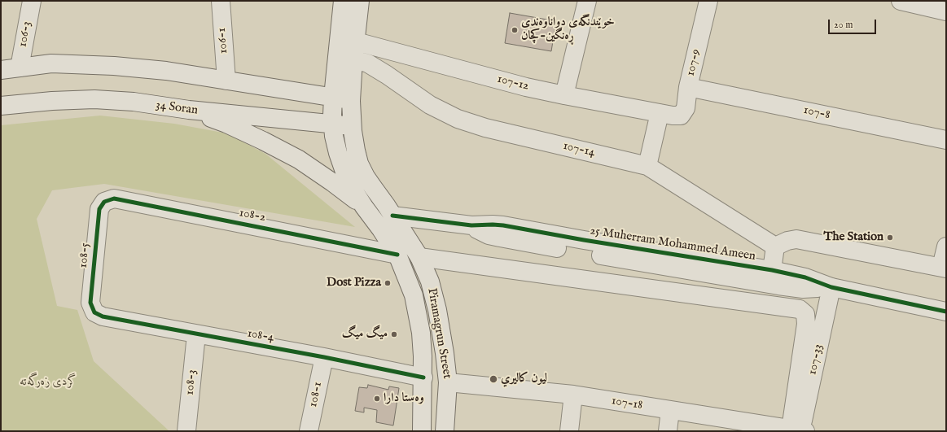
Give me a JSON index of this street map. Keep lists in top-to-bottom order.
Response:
{
  "streets": {
    "street": [
      "106-3",
      "106-1",
      "107-9",
      "107-12",
      "34 Soran",
      "107-8",
      "107-14",
      "108-2",
      "25 Muherram Mohammed Ameen",
      "108-5",
      "Piramagrun Street",
      "108-4",
      "107-33",
      "108-3",
      "108-1",
      "107-18"
    ]
  },
  "crossings": [
    ["107-9", "107-12"],
    ["107-9", "107-8"],
    ["107-12", "Piramagrun Street"],
    ["34 Soran", "Piramagrun Street"],
    ["107-14", "Piramagrun Street"],
    ["108-2", "108-5"],
    ["108-2", "Piramagrun Street"],
    ["25 Muherram Mohammed Ameen", "Piramagrun Street"],
    ["25 Muherram Mohammed Ameen", "107-33"],
    ["108-5", "108-4"],
    ["Piramagrun Street", "108-4"],
    ["Piramagrun Street", "107-18"],
    ["108-4", "108-3"],
    ["108-4", "108-1"],
    ["107-33", "107-18"]
  ],
  "parks": ["گردی زەرگەتە"],
  "places": [
    "خوێندنگەی دواناوەندی ڕەنگین-کچان",
    "The Station",
    "Dost Pizza",
    "میگ میگ",
    "ليون كاليري",
    "وەستا دارا"
  ],
  "scale_bar": "20 m"
}
